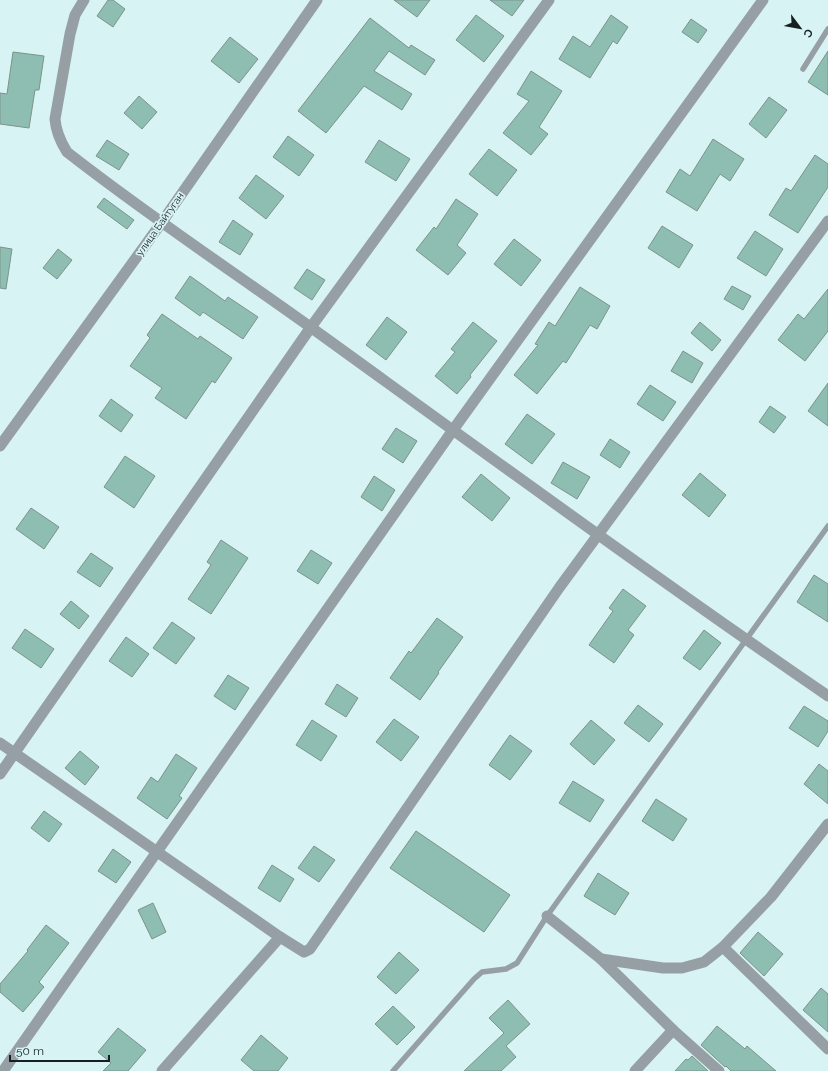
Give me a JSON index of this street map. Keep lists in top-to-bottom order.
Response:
{
  "streets": {
    "street": ["улица Байтуган"]
  },
  "scale_bar": "50 m",
  "north": "bottom right"
}
